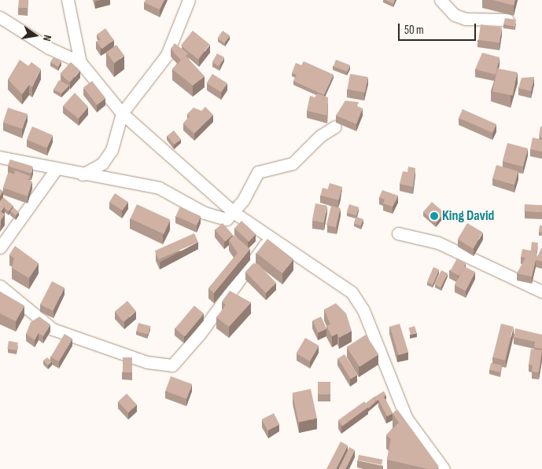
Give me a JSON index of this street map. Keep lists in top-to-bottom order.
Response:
{
  "places": ["King David"],
  "scale_bar": "50 m",
  "north": "right"
}
